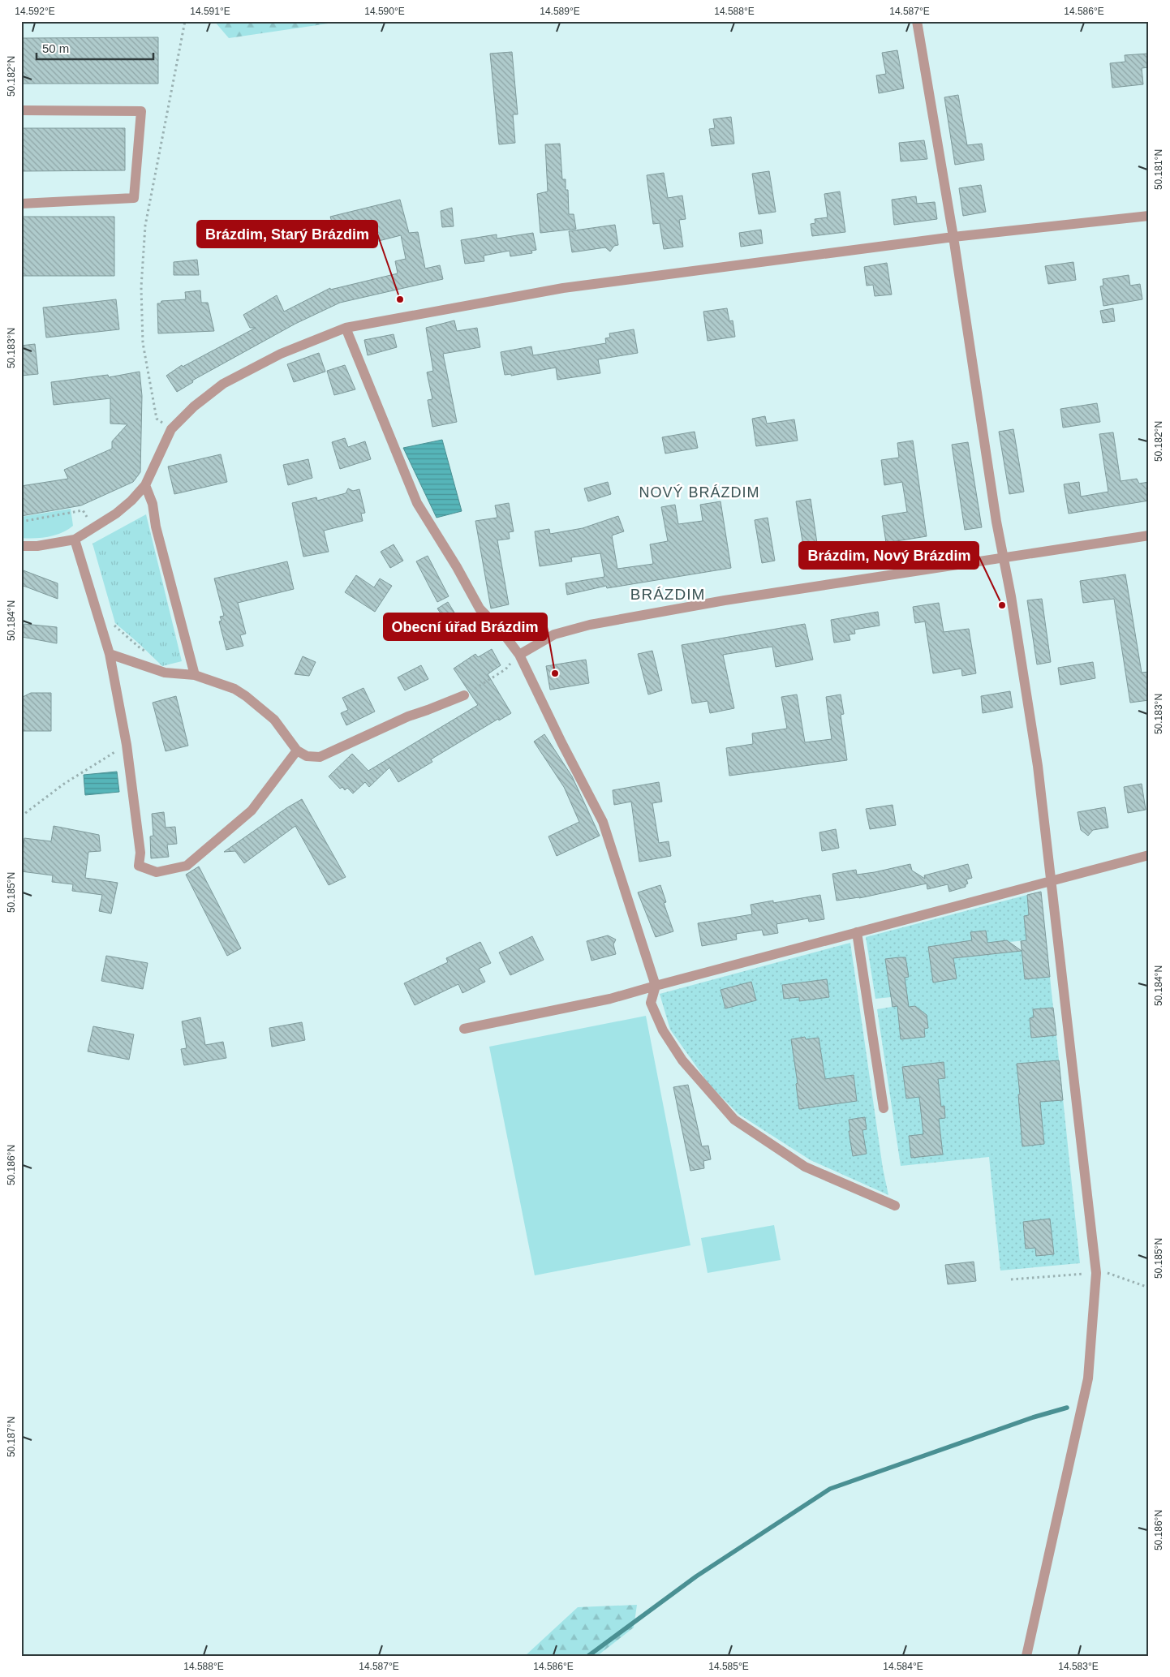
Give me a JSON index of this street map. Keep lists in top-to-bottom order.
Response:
{
  "districts": ["NOVÝ BRÁZDIM", "BRÁZDIM"],
  "places": ["Brázdim, Starý Brázdim", "Brázdim, Nový Brázdim", "Obecní úřad Brázdim"],
  "scale_bar": "50 m",
  "coordinates": [
    "14.592°E",
    "14.591°E",
    "14.590°E",
    "14.589°E",
    "14.588°E",
    "14.587°E",
    "14.586°E",
    "50.182°N",
    "50.181°N",
    "50.183°N",
    "50.184°N",
    "50.185°N",
    "50.186°N",
    "50.187°N",
    "14.585°E",
    "14.584°E",
    "14.583°E"
  ]
}
